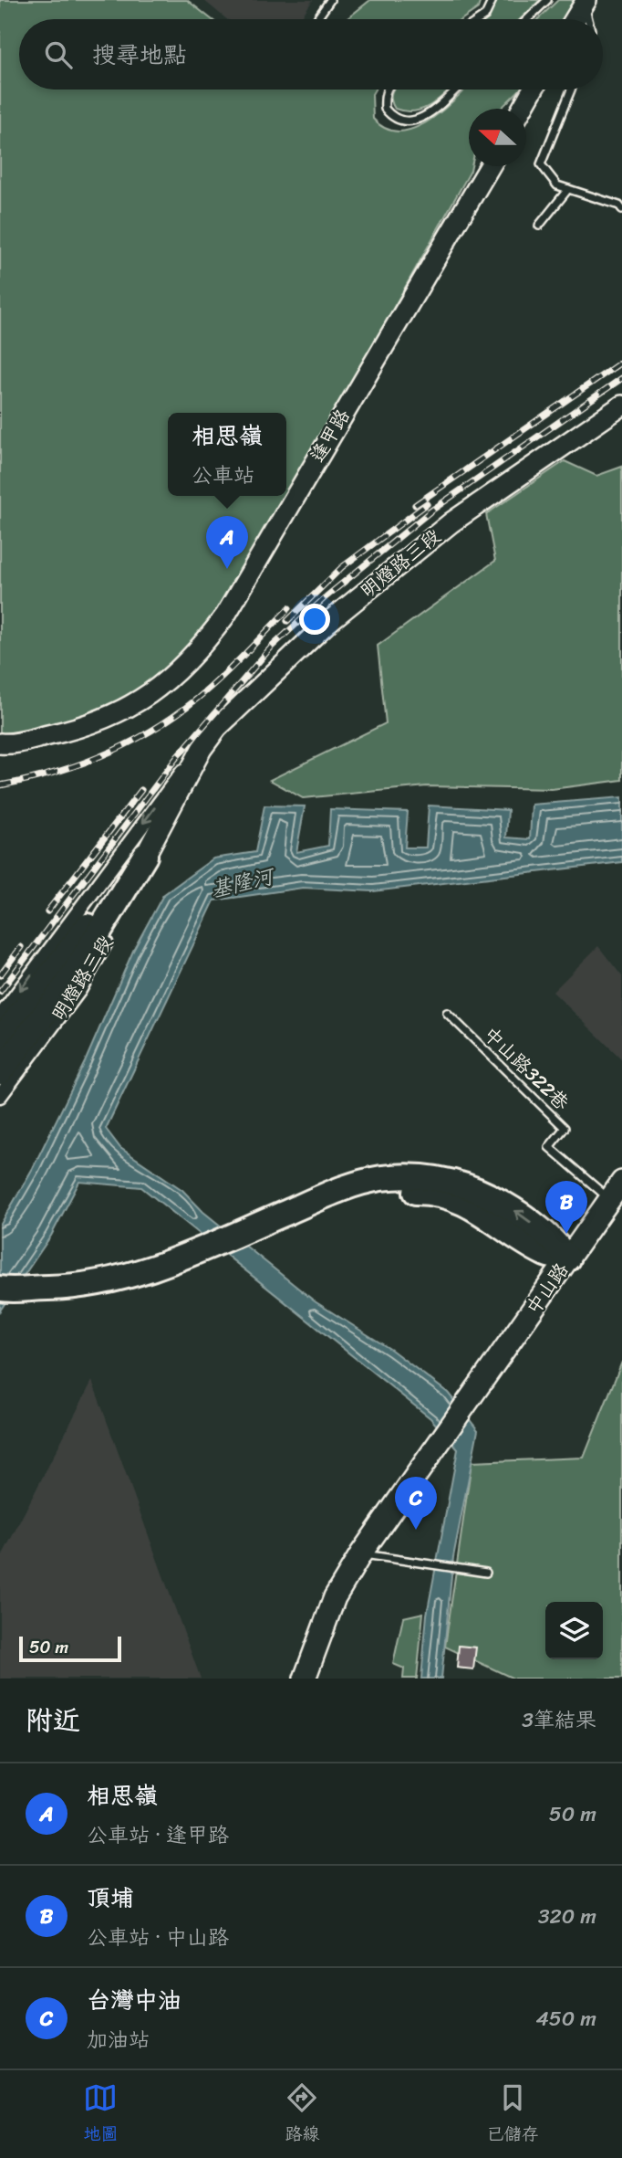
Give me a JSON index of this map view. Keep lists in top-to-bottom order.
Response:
{
  "streets": {
    "main road": ["逢甲路", "明燈路三段", "中山路"],
    "lane": ["中山路322巷"]
  },
  "crossings": [
    ["中山路322巷", "中山路"]
  ],
  "water": ["基隆河"],
  "scale_bar": "50 m",
  "north": "left",
  "page": {
    "search": "搜尋地點",
    "popup": ["相思嶺", "公車站"],
    "pins": ["A", "B", "C"],
    "scale": "50 m",
    "heading": ["附近", "3筆結果"],
    "list": [
      {
        "mark": "A",
        "name": "相思嶺",
        "note": "公車站 · 逢甲路",
        "value": "50 m"
      },
      {
        "mark": "B",
        "name": "頂埔",
        "note": "公車站 · 中山路",
        "value": "320 m"
      },
      {
        "mark": "C",
        "name": "台灣中油",
        "note": "加油站",
        "value": "450 m"
      }
    ],
    "nav": ["地圖", "路線", "已儲存"]
  }
}
